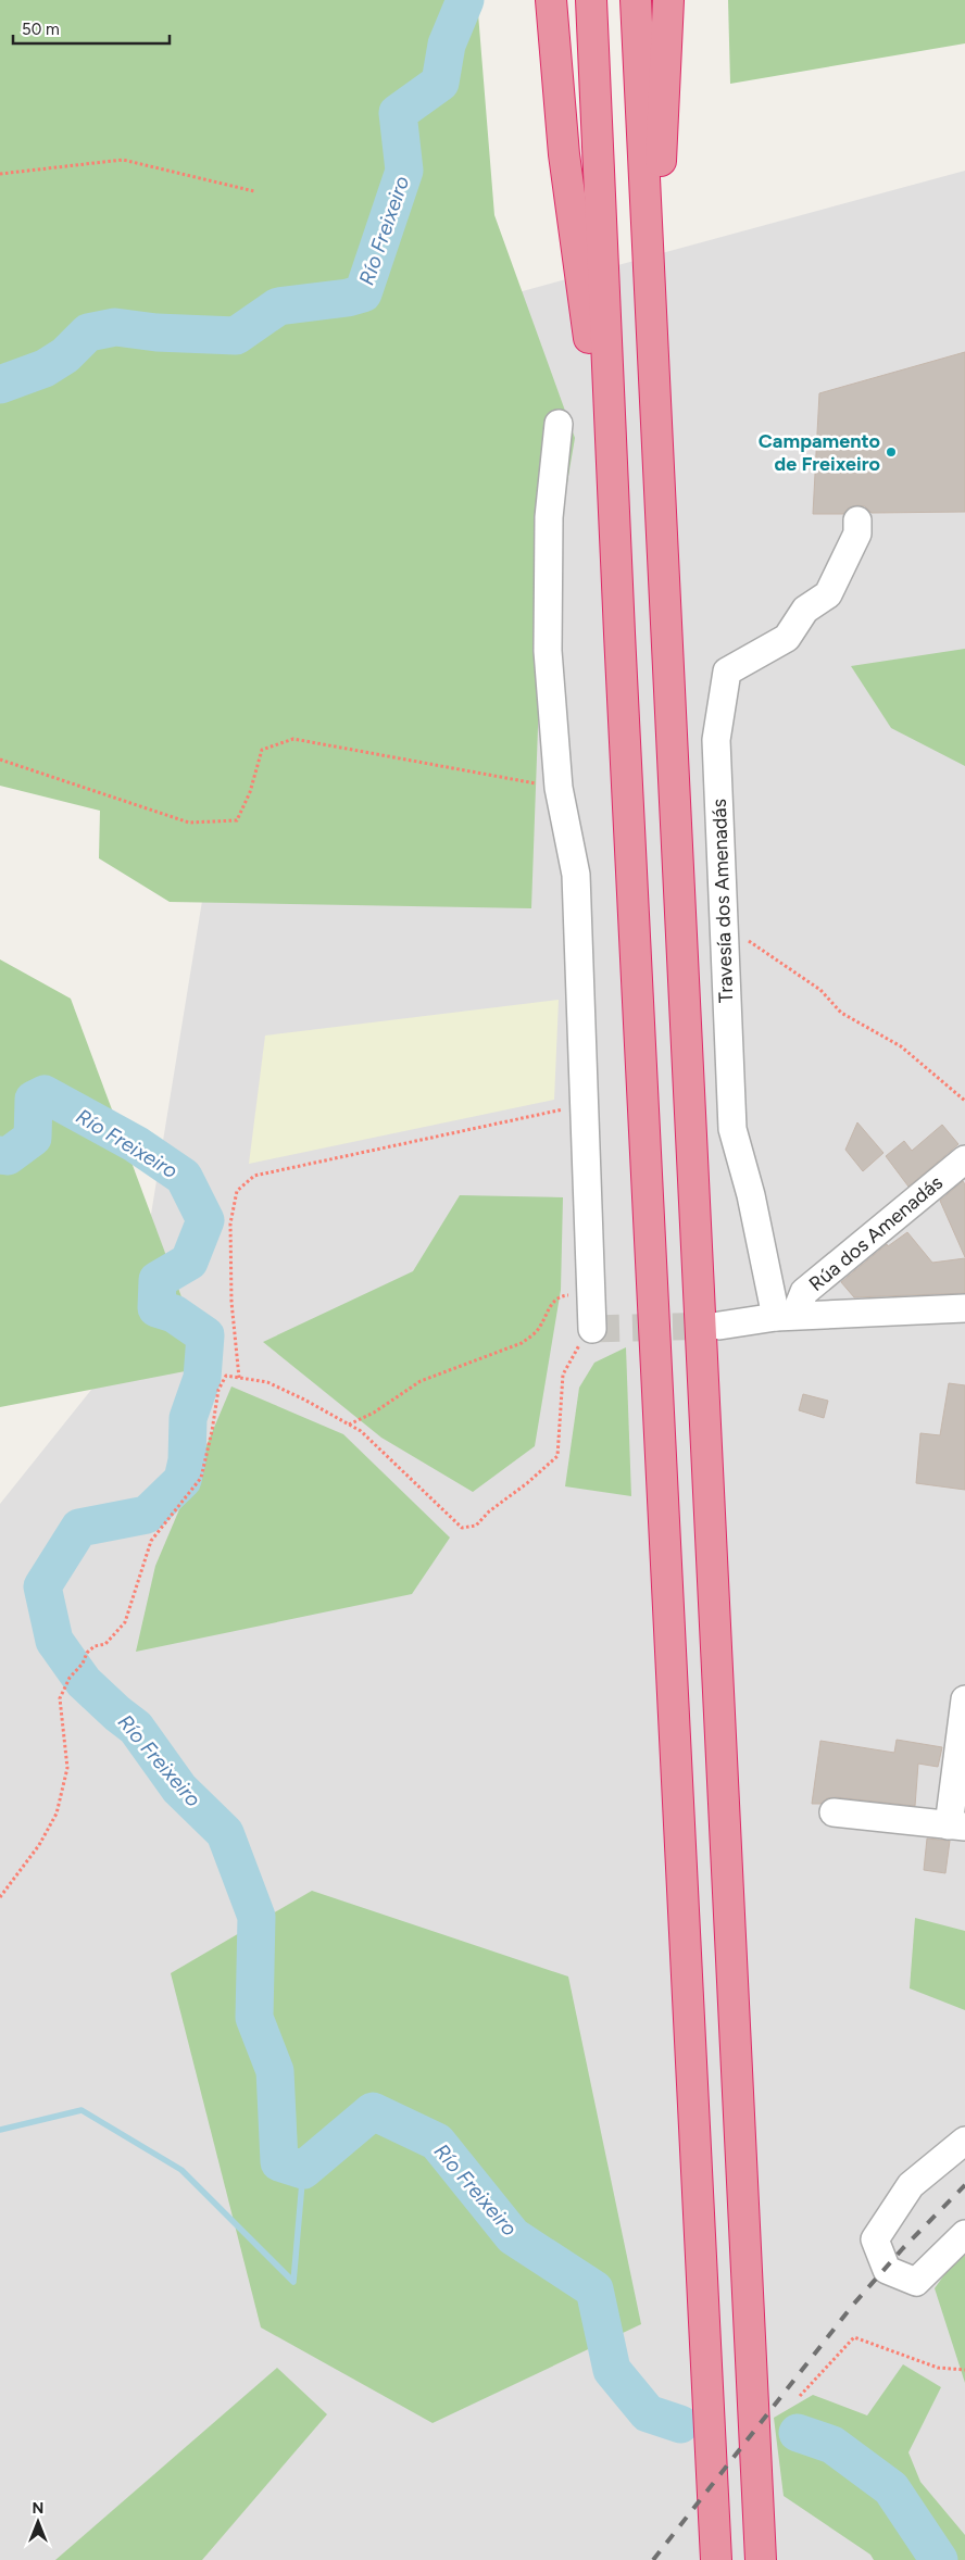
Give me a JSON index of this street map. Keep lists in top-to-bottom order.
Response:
{
  "streets": {
    "street": ["Travesía dos Amenadás", "Rúa dos Amenadás"]
  },
  "crossings": [
    ["Travesía dos Amenadás", "Rúa dos Amenadás"]
  ],
  "water": ["Río Freixeiro"],
  "places": ["Campamento de Freixeiro"],
  "scale_bar": "50 m",
  "north": "top"
}
